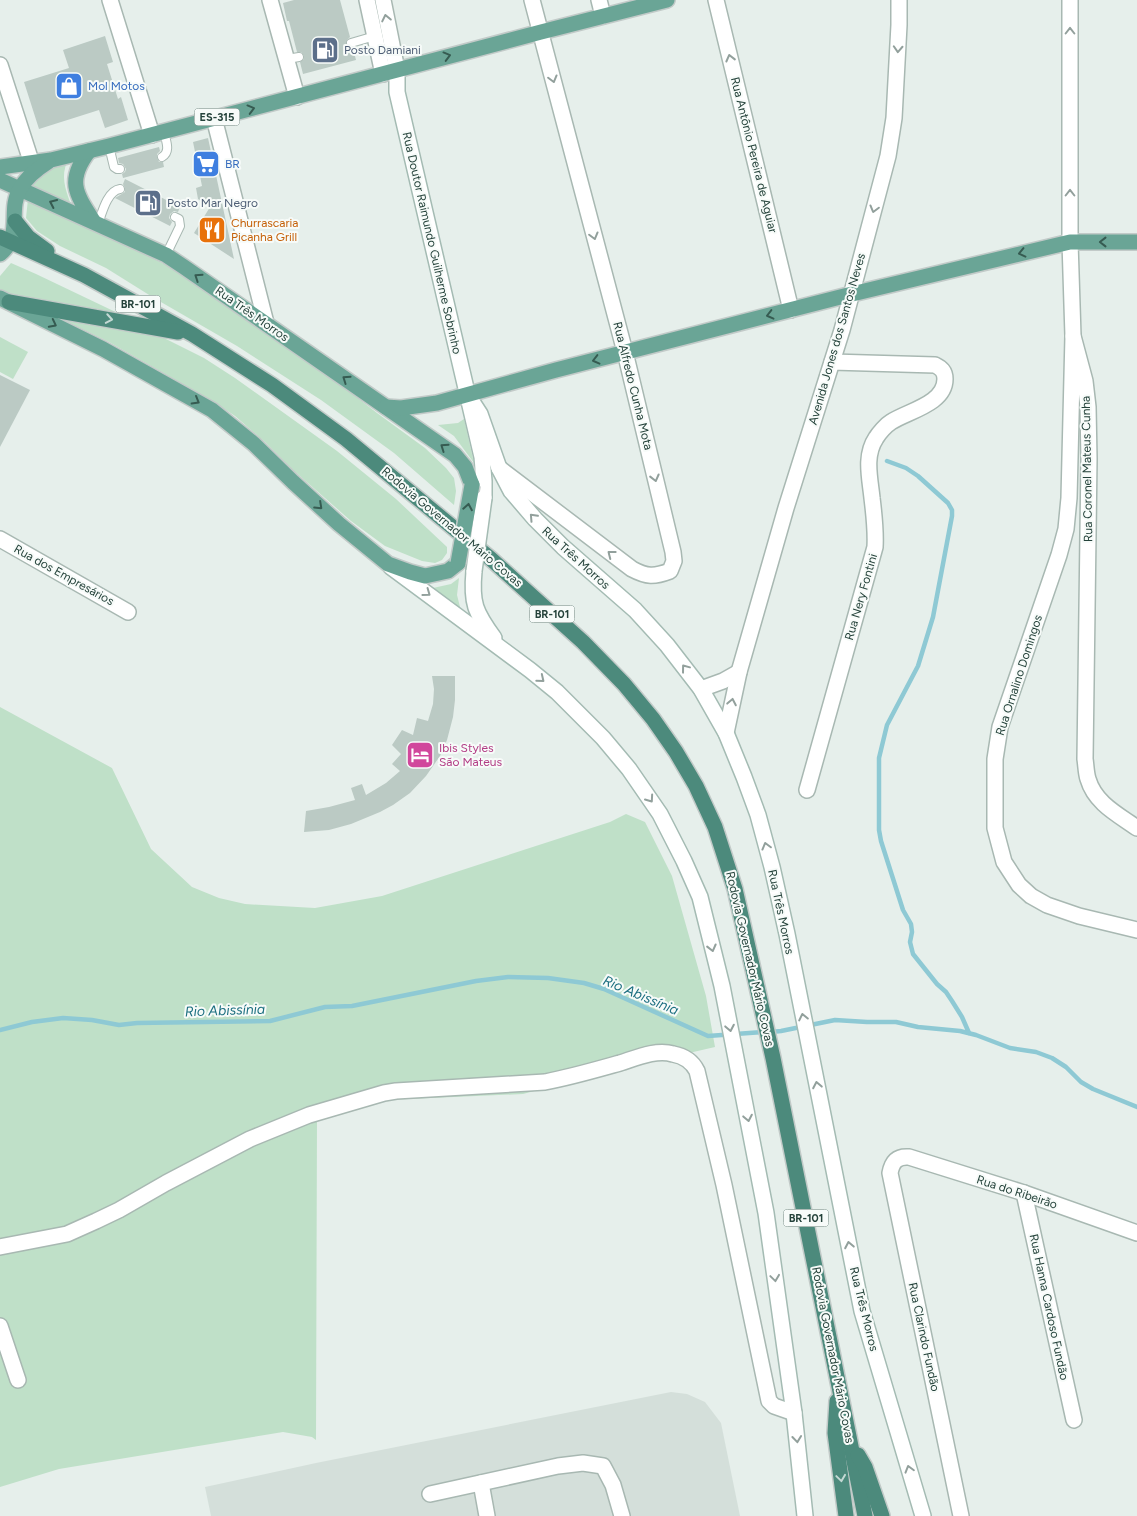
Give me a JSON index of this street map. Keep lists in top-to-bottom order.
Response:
{
  "streets": {
    "highway": ["BR-101", "Rodovia Governador Mário Covas"],
    "main road": ["ES-315", "Rua Três Morros"],
    "street": [
      "Rua Antônio Pereira de Aguiar",
      "Rua Doutor Raimundo Guilherme Sobrinho",
      "Avenida Jones dos Santos Neves",
      "Rua Alfredo Cunha Mota",
      "Rua Coronel Mateus Cunha",
      "Rua dos Empresários",
      "Rua Nery Fontini",
      "Rua Ornalino Domingos",
      "Rua do Ribeirão",
      "Rua Hanna Cardoso Fundão",
      "Rua Clarindo Fundão"
    ]
  },
  "crossings": [
    ["ES-315", "Rua Doutor Raimundo Guilherme Sobrinho"],
    ["ES-315", "Rua Três Morros"],
    ["ES-315", "Rua Alfredo Cunha Mota"],
    ["Rua Doutor Raimundo Guilherme Sobrinho", "Rua Três Morros"],
    ["Rua Três Morros", "Avenida Jones dos Santos Neves"],
    ["Rua Três Morros", "Rua Alfredo Cunha Mota"],
    ["Avenida Jones dos Santos Neves", "Rua Nery Fontini"],
    ["Rua Coronel Mateus Cunha", "Rua Ornalino Domingos"],
    ["Rua do Ribeirão", "Rua Hanna Cardoso Fundão"],
    ["Rua do Ribeirão", "Rua Clarindo Fundão"]
  ],
  "one_way": ["Rua Antônio Pereira de Aguiar"],
  "water": ["Rio Abissínia"],
  "places": {
    "fuel station": ["Posto Damiani", "Posto Mar Negro"],
    "shop": ["Mol Motos"],
    "supermarket": ["BR"],
    "restaurant": ["Churrascaria Picanha Grill"],
    "hotel": ["Ibis Styles São Mateus"]
  }
}
